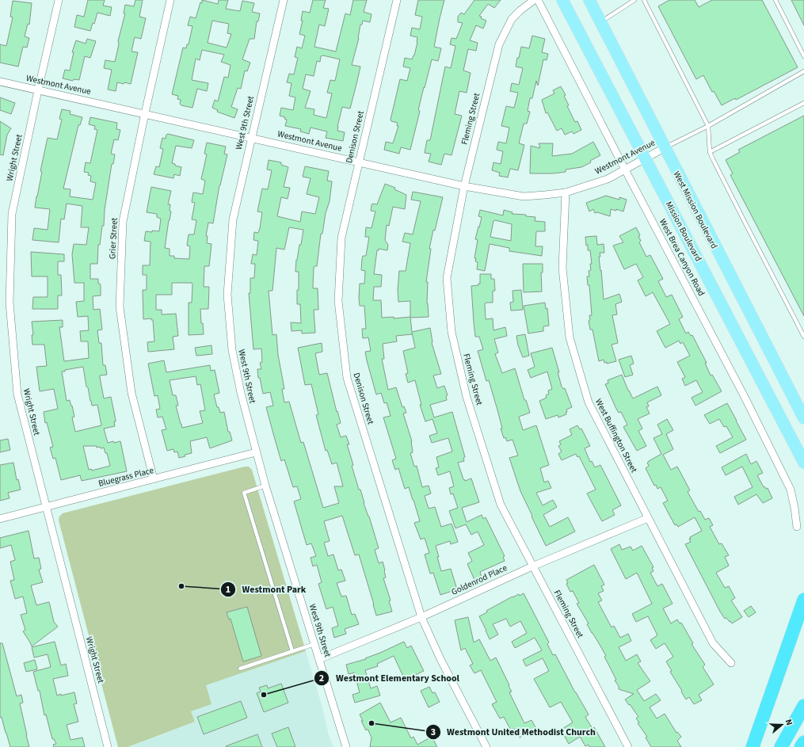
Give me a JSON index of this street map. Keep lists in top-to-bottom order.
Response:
{
  "streets": {
    "main road": ["West Mission Boulevard", "Mission Boulevard"],
    "street": [
      "Westmont Avenue",
      "Fleming Street",
      "West 9th Street",
      "Denison Street",
      "Wright Street",
      "Grier Street",
      "West Brea Canyon Road",
      "West Buffington Street",
      "Bluegrass Place",
      "Goldenrod Place"
    ]
  },
  "crossings": [
    ["Westmont Avenue", "Fleming Street"],
    ["Westmont Avenue", "West 9th Street"],
    ["Westmont Avenue", "Denison Street"],
    ["Westmont Avenue", "Wright Street"],
    ["Westmont Avenue", "West Mission Boulevard"],
    ["Westmont Avenue", "Mission Boulevard"],
    ["Westmont Avenue", "Grier Street"],
    ["Westmont Avenue", "West Brea Canyon Road"],
    ["Westmont Avenue", "West Buffington Street"],
    ["Fleming Street", "Goldenrod Place"],
    ["West 9th Street", "Bluegrass Place"],
    ["West 9th Street", "Goldenrod Place"],
    ["Denison Street", "Goldenrod Place"],
    ["Wright Street", "Bluegrass Place"],
    ["Grier Street", "Bluegrass Place"],
    ["West Buffington Street", "Goldenrod Place"]
  ],
  "places": ["Westmont Park", "Westmont Elementary School", "Westmont United Methodist Church"],
  "north": "right"
}
